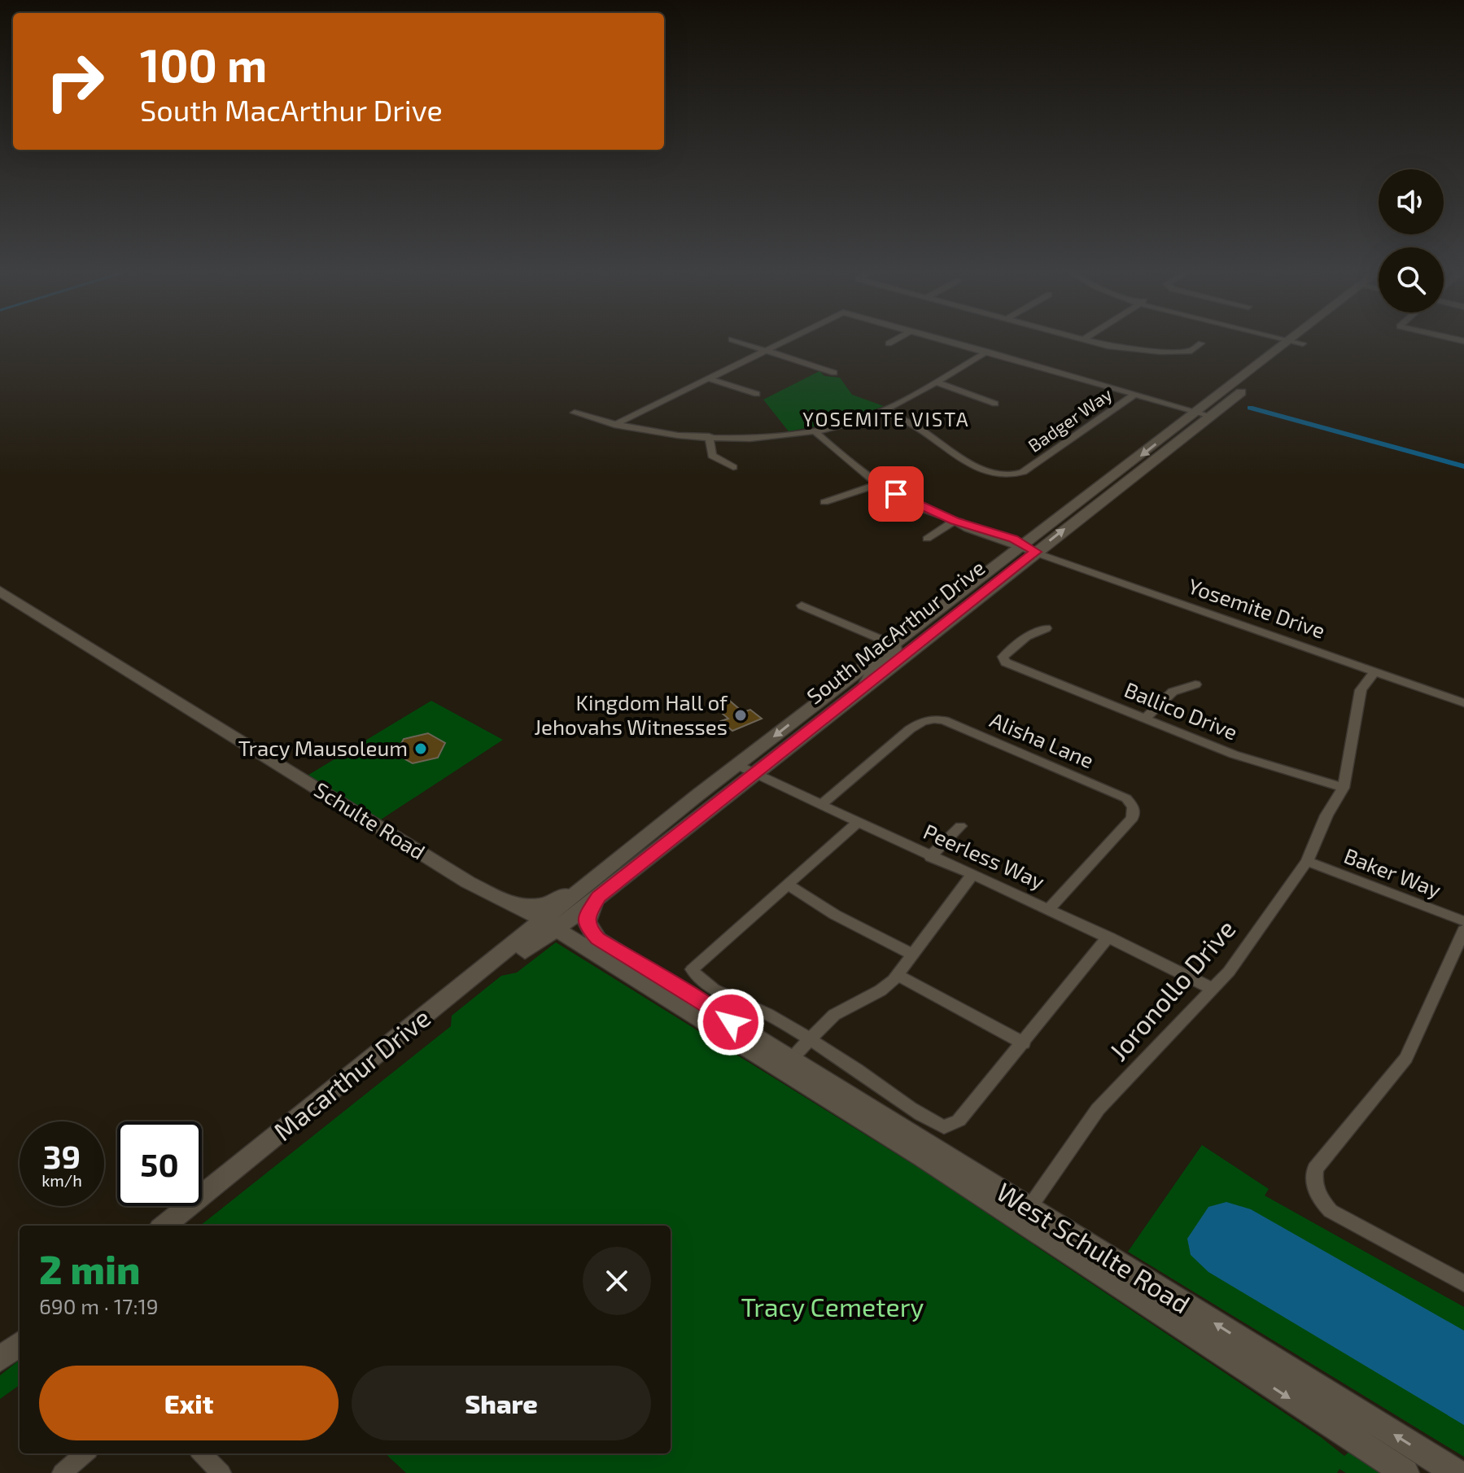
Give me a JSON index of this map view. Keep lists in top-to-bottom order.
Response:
{
  "streets": {
    "main road": [
      "South MacArthur Drive",
      "Schulte Road",
      "Macarthur Drive",
      "West Schulte Road"
    ],
    "street": [
      "Badger Way",
      "Yosemite Drive",
      "Ballico Drive",
      "Alisha Lane",
      "Peerless Way",
      "Baker Way",
      "Joronollo Drive"
    ]
  },
  "crossings": [
    ["Yosemite Drive", "South MacArthur Drive"],
    ["Yosemite Drive", "Joronollo Drive"],
    ["South MacArthur Drive", "Schulte Road"],
    ["South MacArthur Drive", "Peerless Way"],
    ["South MacArthur Drive", "Macarthur Drive"],
    ["Ballico Drive", "Joronollo Drive"],
    ["Alisha Lane", "Peerless Way"],
    ["Schulte Road", "Macarthur Drive"],
    ["Schulte Road", "West Schulte Road"],
    ["Peerless Way", "Joronollo Drive"],
    ["Baker Way", "Joronollo Drive"],
    ["Joronollo Drive", "West Schulte Road"]
  ],
  "districts": ["YOSEMITE VISTA"],
  "parks": ["Tracy Cemetery"],
  "places": ["Kingdom Hall of Jehovahs Witnesses", "Tracy Mausoleum"],
  "page": {
    "turn": ["100 m", "South MacArthur Drive"],
    "speed": "39 km/h",
    "limit": "50",
    "heading": ["2 min", "690 m · 17:19"],
    "buttons": ["Exit", "Share"]
  }
}
